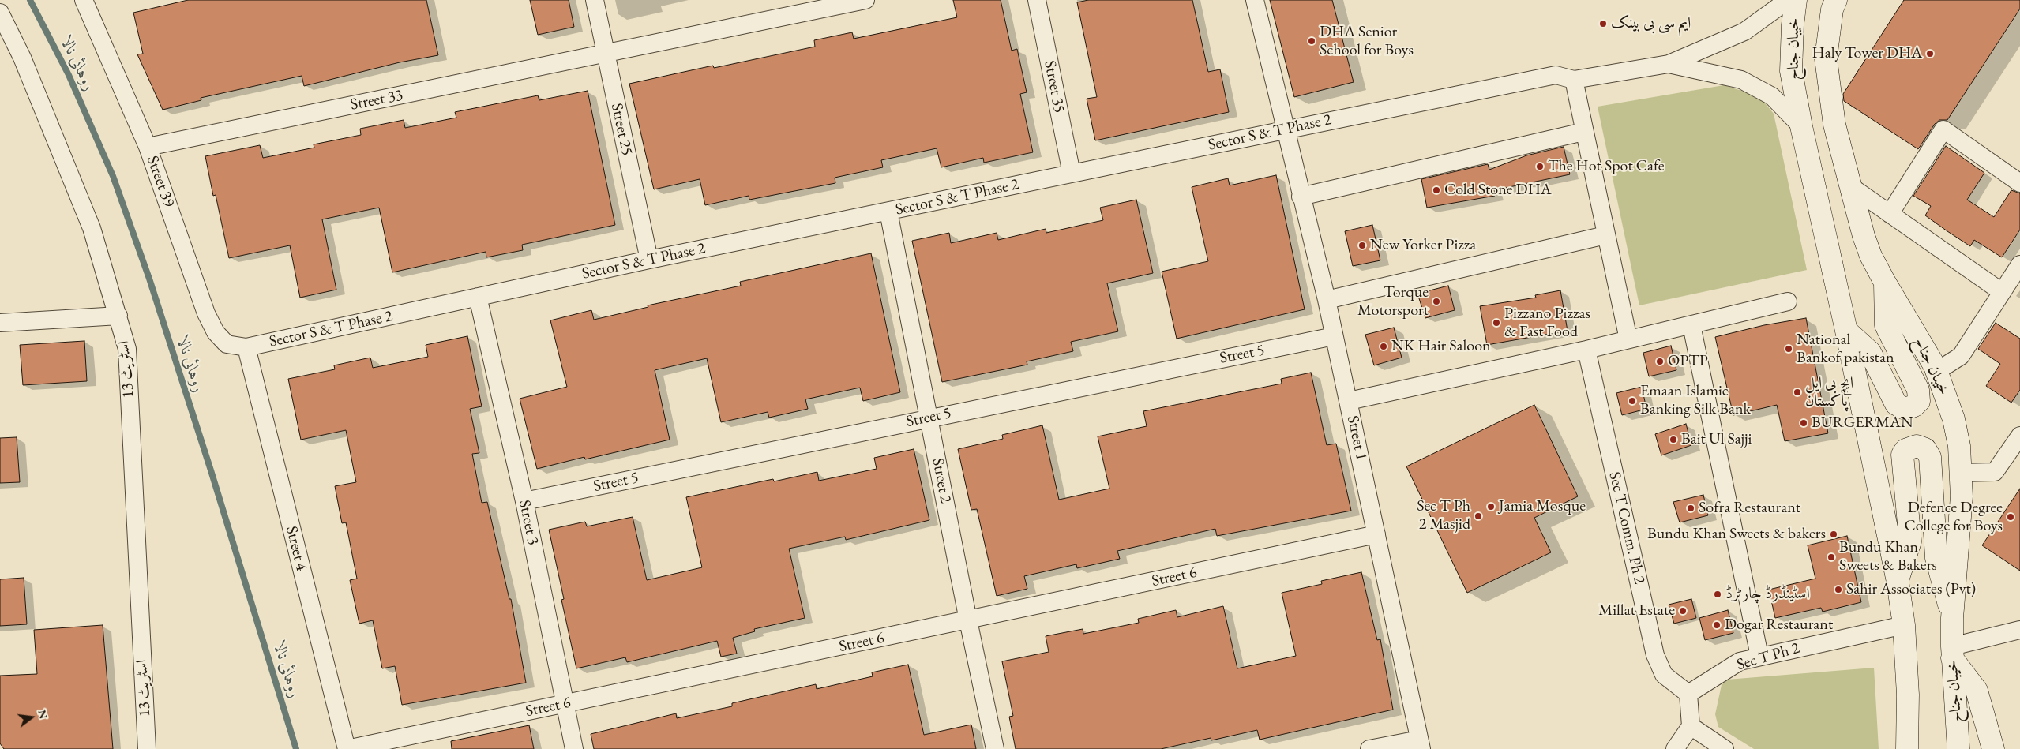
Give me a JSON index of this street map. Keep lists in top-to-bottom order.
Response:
{
  "streets": {
    "main road": ["خیبان جناح"],
    "street": [
      "Street 35",
      "Street 33",
      "Street 25",
      "Sector S & T Phase 2",
      "Street 39",
      "Street 5",
      "اسٹریٹ 13",
      "Street 1",
      "Street 2",
      "Street 3",
      "Sec T Comm. Ph 2",
      "Street 4",
      "Street 6",
      "Sec T Ph 2"
    ]
  },
  "crossings": [
    ["خیبان جناح", "Sector S & T Phase 2"],
    ["خیبان جناح", "Sec T Ph 2"],
    ["Street 35", "Sector S & T Phase 2"],
    ["Street 33", "Street 25"],
    ["Street 33", "Street 39"],
    ["Street 25", "Sector S & T Phase 2"],
    ["Sector S & T Phase 2", "Street 39"],
    ["Sector S & T Phase 2", "Street 1"],
    ["Sector S & T Phase 2", "Street 2"],
    ["Sector S & T Phase 2", "Street 3"],
    ["Sector S & T Phase 2", "Street 4"],
    ["Street 39", "Street 4"],
    ["Street 5", "Street 1"],
    ["Street 5", "Street 2"],
    ["Street 5", "Street 3"],
    ["Street 1", "Street 6"],
    ["Street 2", "Street 6"],
    ["Street 3", "Street 6"],
    ["Sec T Comm. Ph 2", "Sec T Ph 2"],
    ["Street 4", "Street 6"]
  ],
  "water": ["روہائی نالا"],
  "places": [
    "ایم سی بی بینک",
    "DHA Senior School for Boys",
    "Haly Tower DHA",
    "The Hot Spot Cafe",
    "Cold Stone DHA",
    "New Yorker Pizza",
    "Torque Motorsport",
    "Pizzano Pizzas & Fast Food",
    "NK Hair Saloon",
    "National Bankof pakistan",
    "OPTP",
    "ایچ بی ایل پاکستان",
    "Emaan Islamic Banking Silk Bank",
    "BURGERMAN",
    "Bait Ul Sajji",
    "Jamia Mosque",
    "Sofra Restaurant",
    "Sec T Ph 2 Masjid",
    "Defence Degree College for Boys",
    "Bundu Khan Sweets & bakers",
    "Bundu Khan Sweets & Bakers",
    "Sahir Associates (Pvt)",
    "اسٹینڈرڈ چارٹرڈ",
    "Millat Estate",
    "Dogar Restaurant"
  ],
  "north": "right"
}
